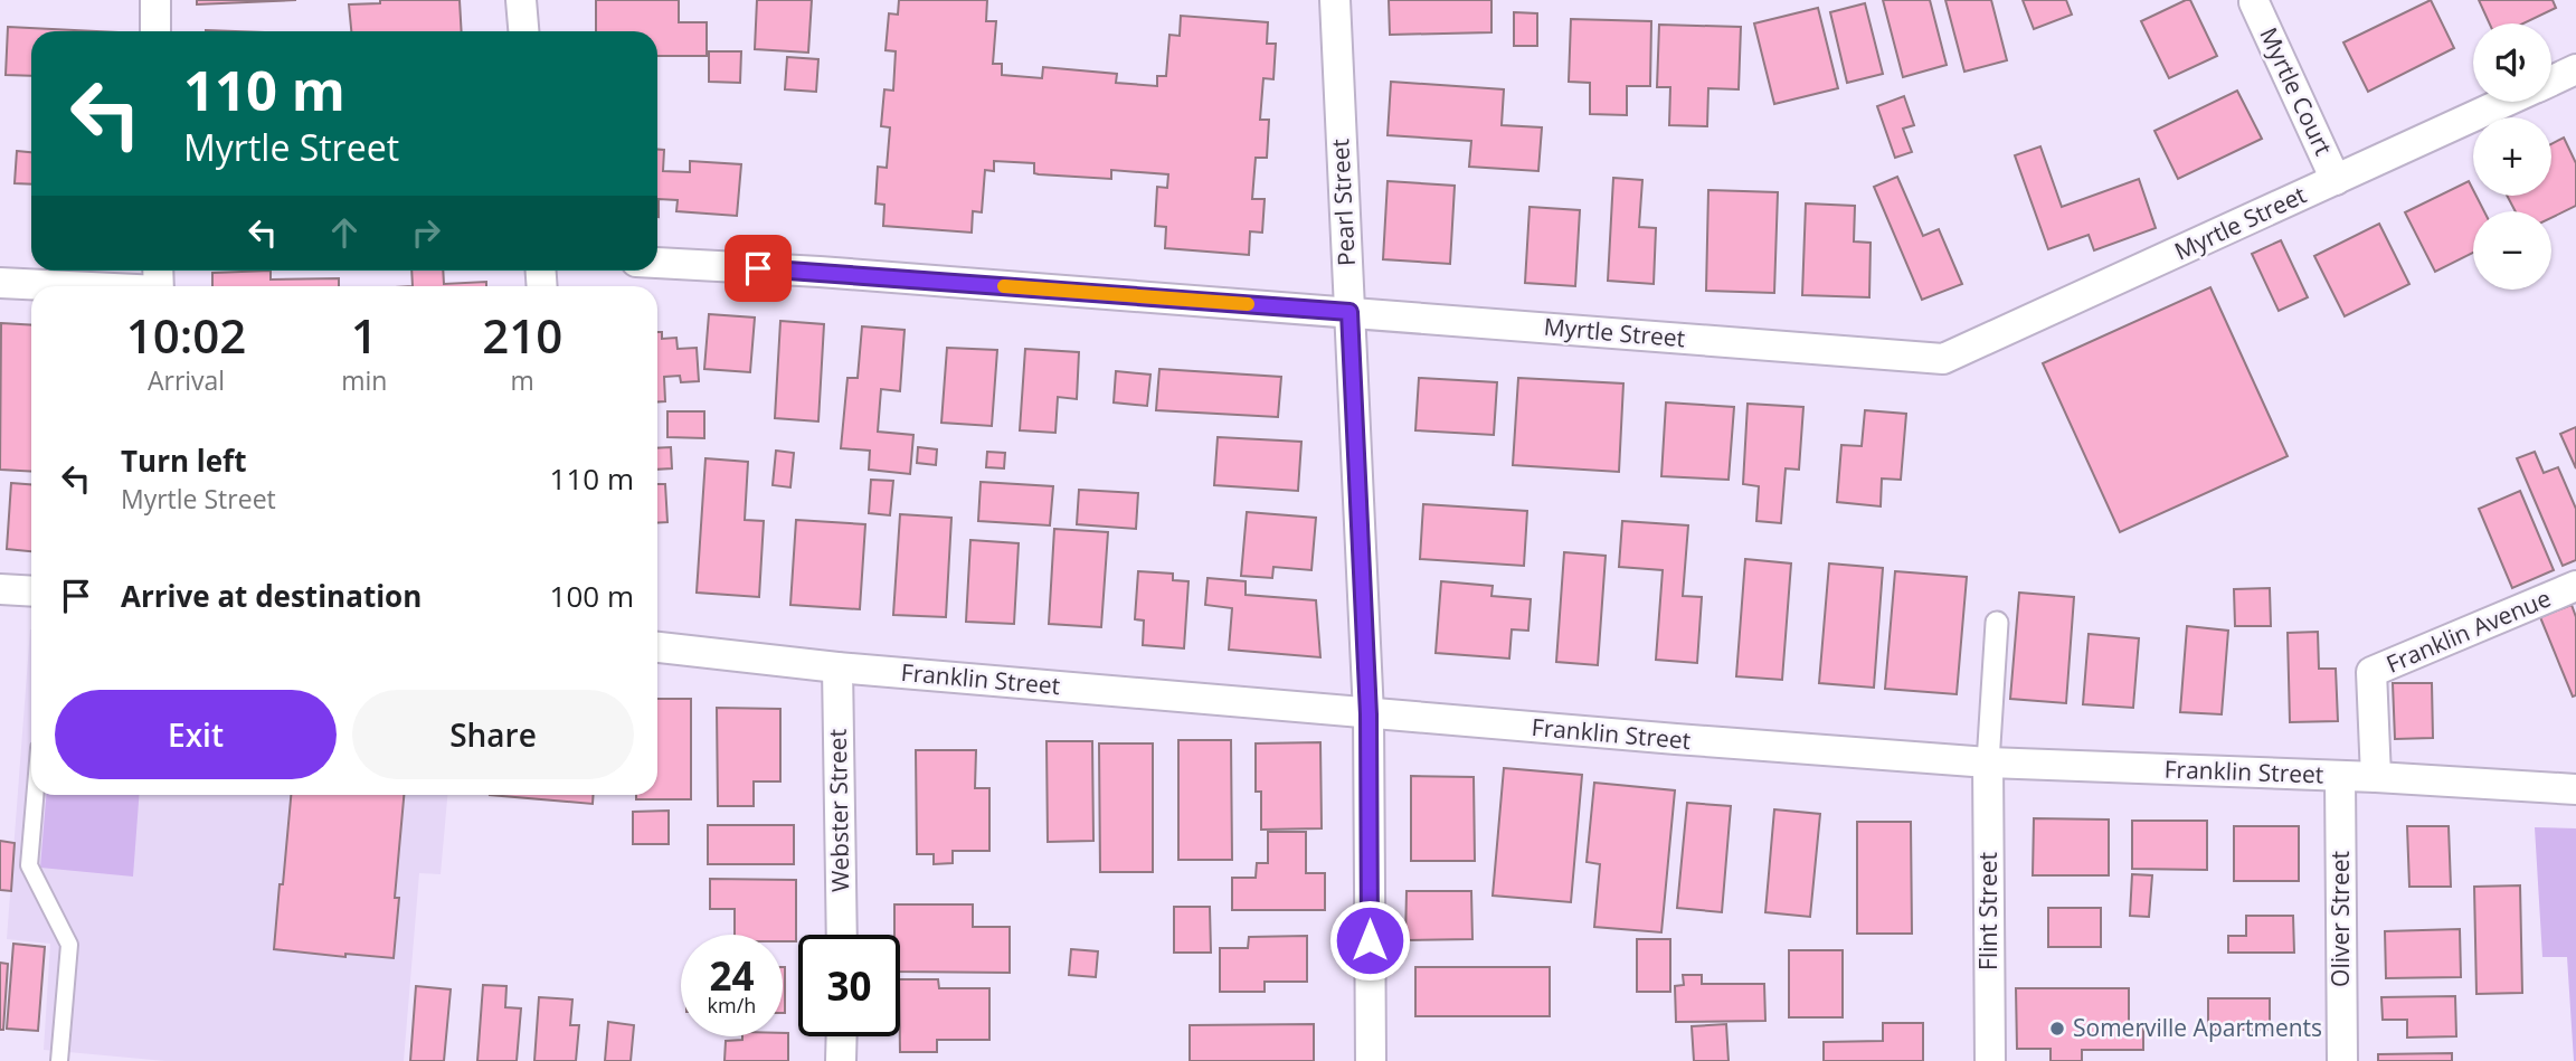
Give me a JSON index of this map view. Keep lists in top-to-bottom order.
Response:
{
  "streets": {
    "street": [
      "Myrtle Court",
      "Pearl Street",
      "Myrtle Street",
      "Franklin Avenue",
      "Franklin Street",
      "Webster Street",
      "Flint Street",
      "Oliver Street"
    ]
  },
  "crossings": [
    ["Myrtle Court", "Myrtle Street"],
    ["Pearl Street", "Myrtle Street"],
    ["Pearl Street", "Franklin Street"],
    ["Franklin Avenue", "Franklin Street"],
    ["Franklin Street", "Webster Street"],
    ["Franklin Street", "Flint Street"],
    ["Franklin Street", "Oliver Street"]
  ],
  "places": ["Somerville Apartments"],
  "page": {
    "map_buttons": ["+", "−"],
    "turn": ["110 m", "Myrtle Street"],
    "eta": [
      "10:02",
      "Arrival",
      "1",
      "min",
      "210",
      "m"
    ],
    "list": [
      {
        "name": "Turn left",
        "note": "Myrtle Street",
        "value": "110 m"
      },
      {
        "name": "Arrive at destination",
        "value": "100 m"
      }
    ],
    "buttons": ["Exit", "Share"],
    "speed": "24 km/h",
    "limit": "30"
  }
}
